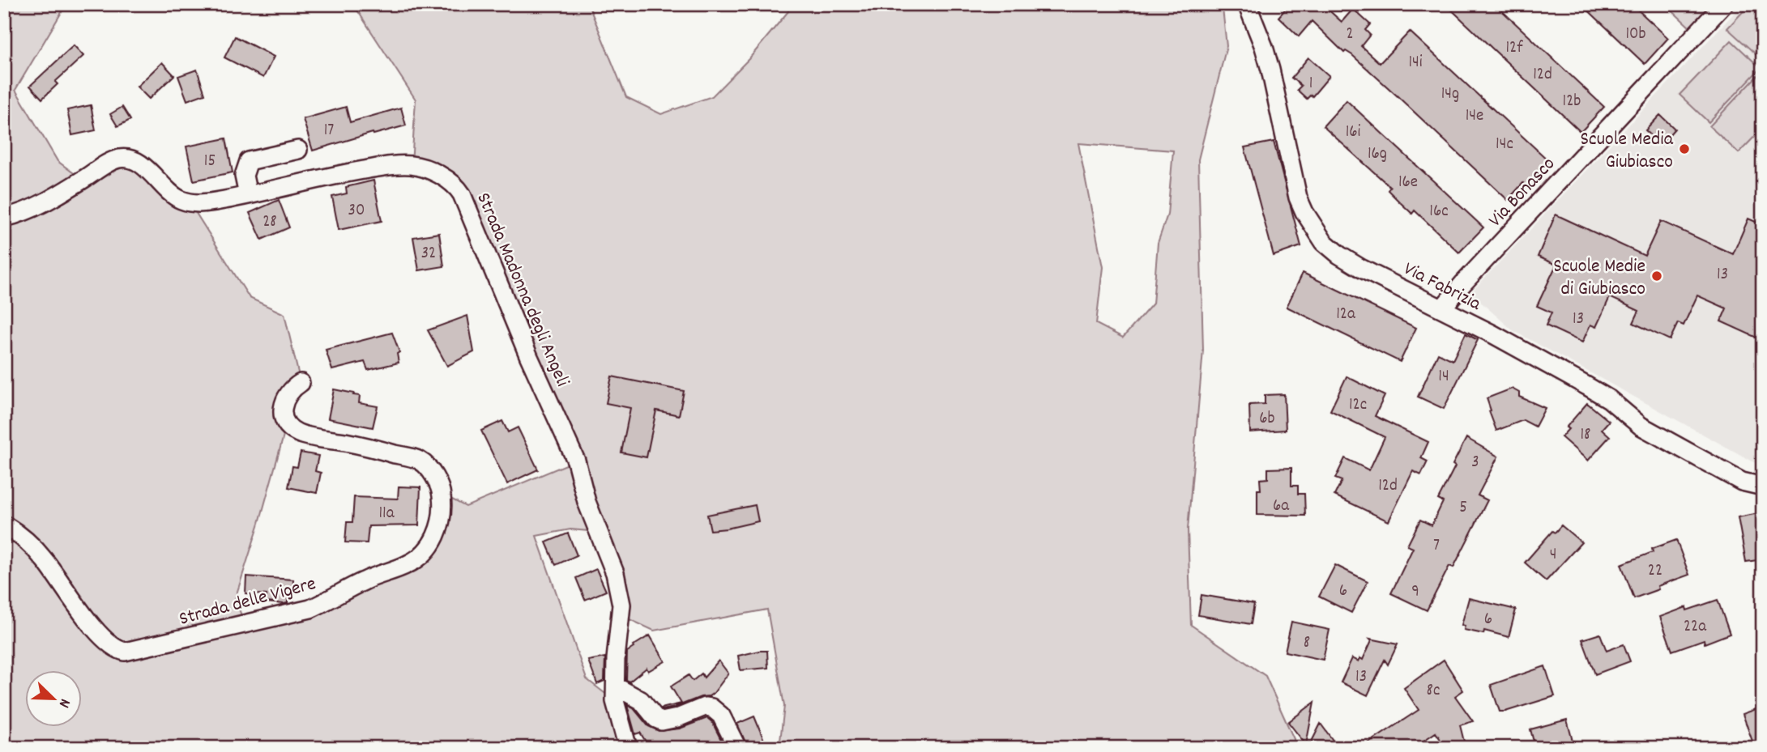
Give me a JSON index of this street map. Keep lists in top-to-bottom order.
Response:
{
  "streets": {
    "street": [
      "Via Bonasco",
      "Via Fabrizia",
      "Strada Madonna degli Angeli",
      "Strada delle Vigere"
    ]
  },
  "crossings": [
    ["Via Bonasco", "Via Fabrizia"]
  ],
  "places": ["Scuole Media Giubiasco", "Scuole Medie di Giubiasco"],
  "house_numbers": [
    "2",
    "10b",
    "12f",
    "14i",
    "12d",
    "1",
    "14g",
    "12b",
    "14e",
    "17",
    "16i",
    "14c",
    "16g",
    "15",
    "16e",
    "30",
    "16c",
    "28",
    "32",
    "13",
    "12a",
    "13",
    "14",
    "12c",
    "6b",
    "18",
    "3",
    "12d",
    "6a",
    "5",
    "11a",
    "7",
    "4",
    "22",
    "6",
    "9",
    "6",
    "22a",
    "8",
    "13",
    "8c"
  ],
  "north": "bottom right"
}
